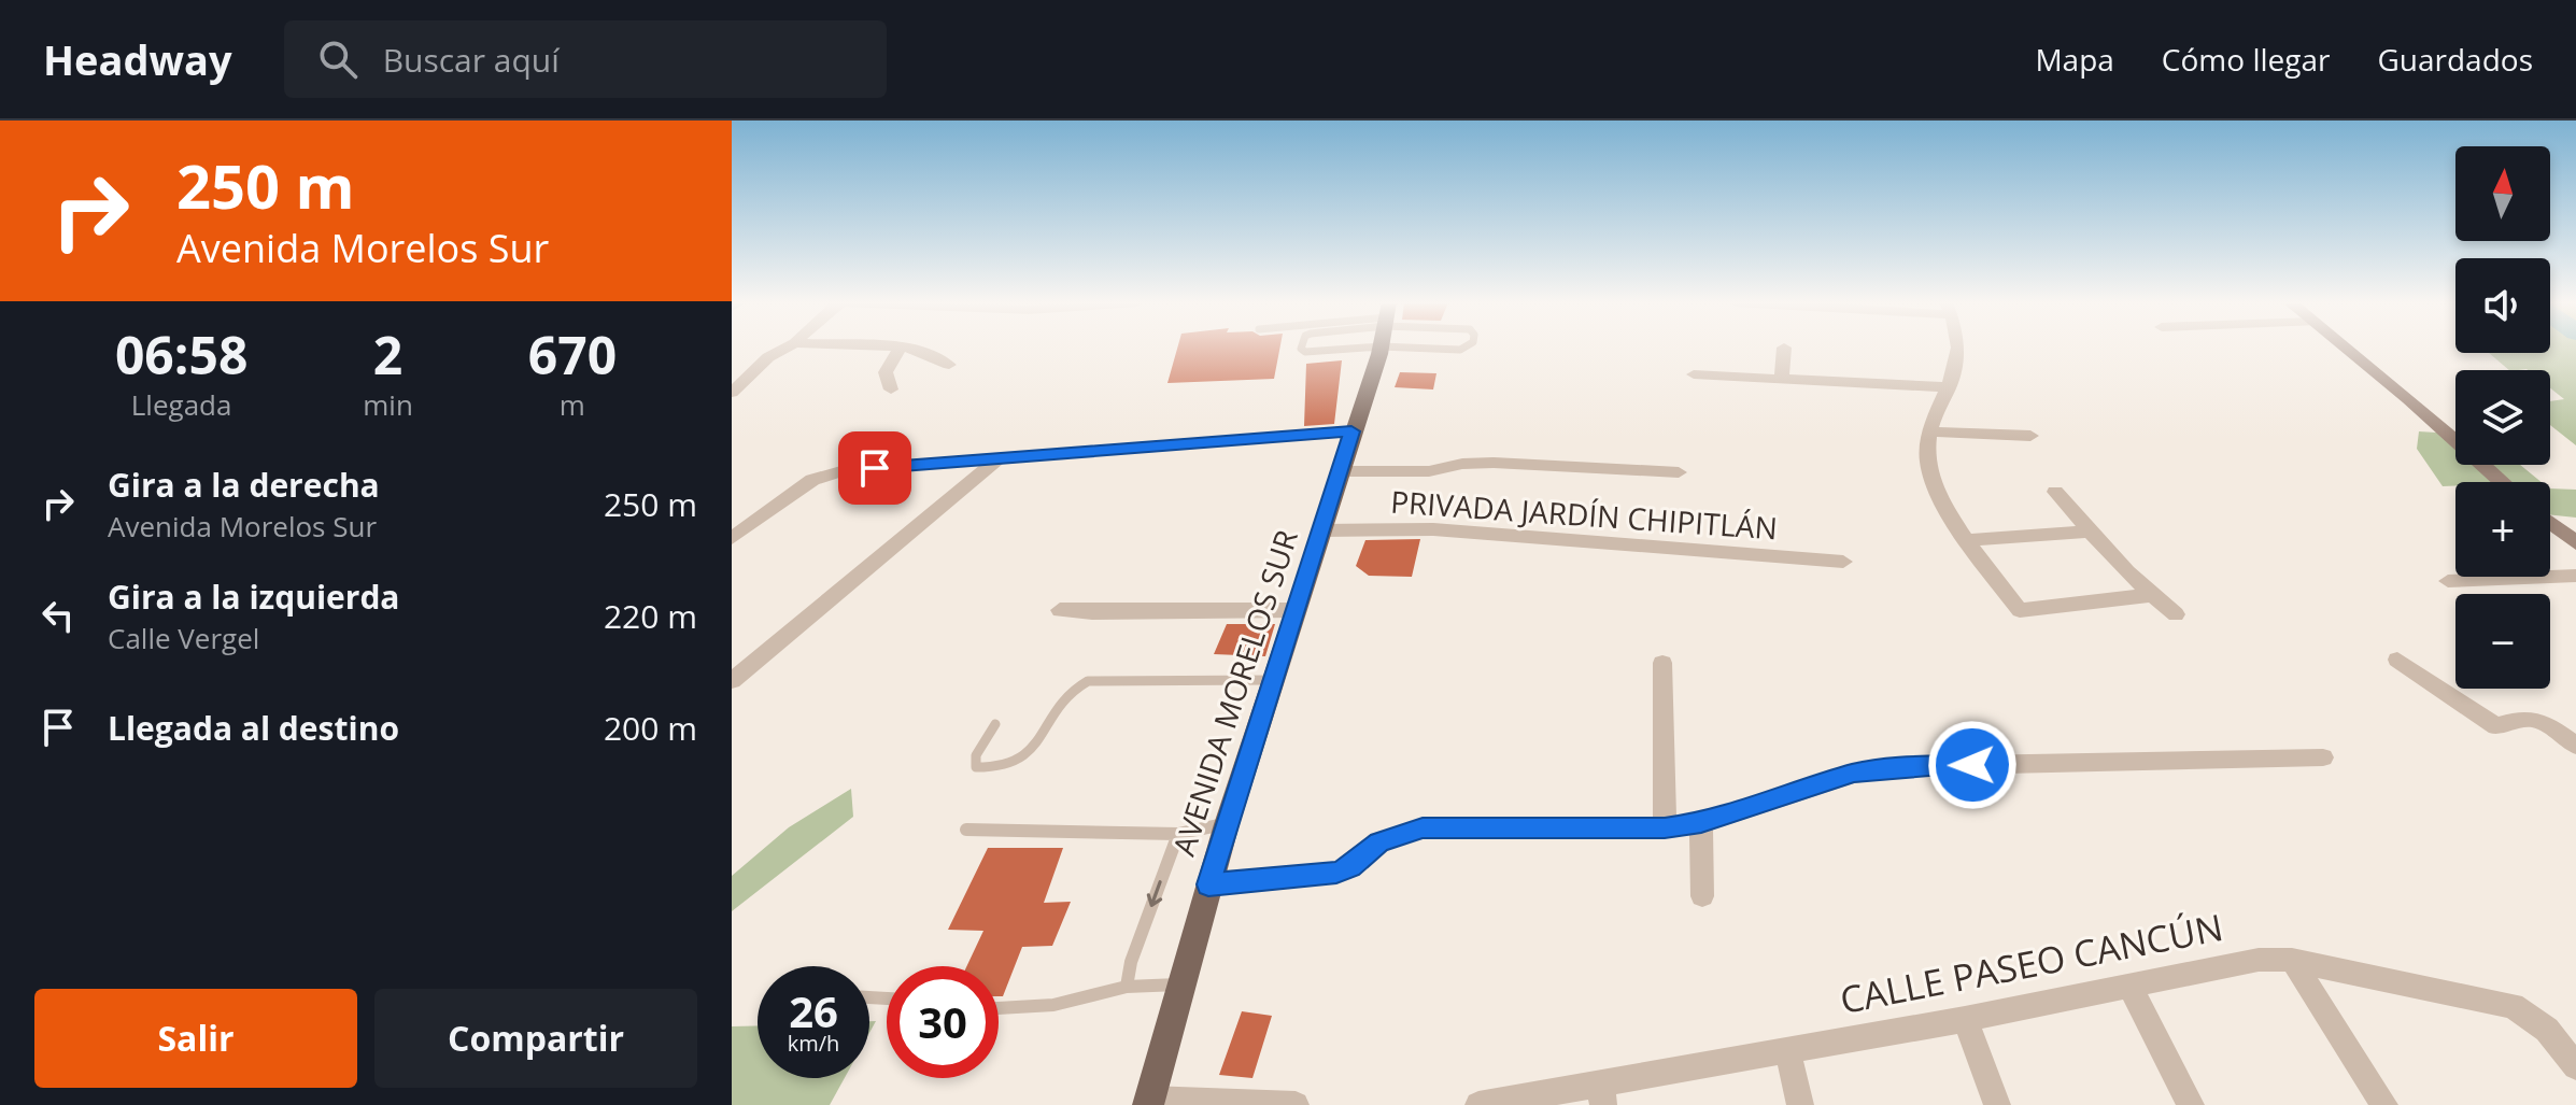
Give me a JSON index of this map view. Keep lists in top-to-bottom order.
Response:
{
  "streets": {
    "main road": ["AVENIDA MORELOS SUR"],
    "street": ["PRIVADA JARDÍN CHIPITLÁN", "CALLE PASEO CANCÚN"]
  },
  "crossings": [
    ["PRIVADA JARDÍN CHIPITLÁN", "AVENIDA MORELOS SUR"]
  ],
  "north": "top",
  "page": {
    "header": "Headway",
    "search": "Buscar aquí",
    "nav": ["Mapa", "Cómo llegar", "Guardados"],
    "turn": ["250 m", "Avenida Morelos Sur"],
    "map_buttons": ["+", "−"],
    "eta": [
      "06:58",
      "Llegada",
      "2",
      "min",
      "670",
      "m"
    ],
    "list": [
      {
        "name": "Gira a la derecha",
        "note": "Avenida Morelos Sur",
        "value": "250 m"
      },
      {
        "name": "Gira a la izquierda",
        "note": "Calle Vergel",
        "value": "220 m"
      },
      {
        "name": "Llegada al destino",
        "value": "200 m"
      }
    ],
    "speed": "26 km/h",
    "limit": "30",
    "buttons": ["Salir", "Compartir"]
  }
}
